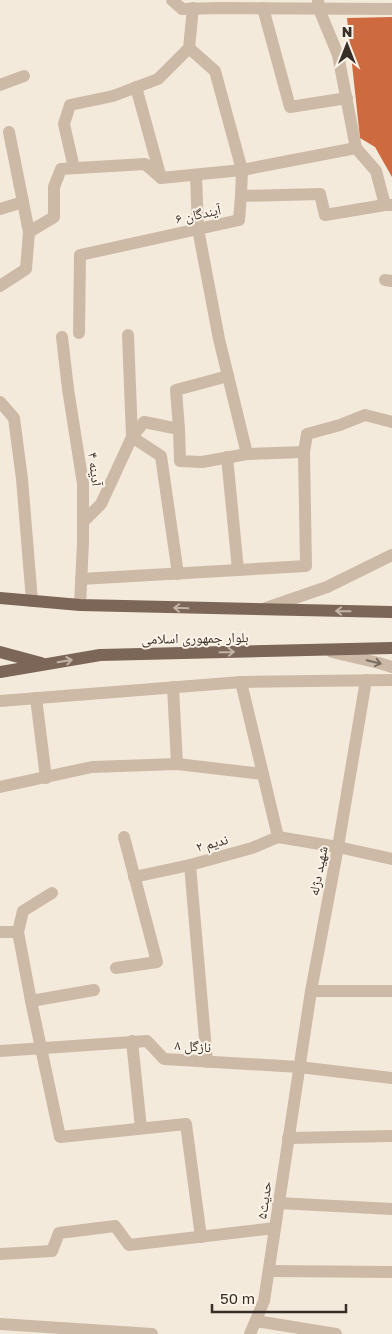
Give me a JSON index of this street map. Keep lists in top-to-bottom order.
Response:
{
  "streets": {
    "main road": ["بلوار جمهوری اسلامی"],
    "street": [
      "آیندگان ۶",
      "آدینه ۴",
      "ندیم ۲",
      "شهید دژله",
      "نازگل ۸",
      "حدیث۵"
    ]
  },
  "crossings": [
    ["آدینه ۴", "بلوار جمهوری اسلامی"],
    ["ندیم ۲", "نازگل ۸"],
    ["شهید دژله", "نازگل ۸"],
    ["شهید دژله", "حدیث۵"],
    ["نازگل ۸", "حدیث۵"]
  ],
  "scale_bar": "50 m",
  "north": "top"
}
